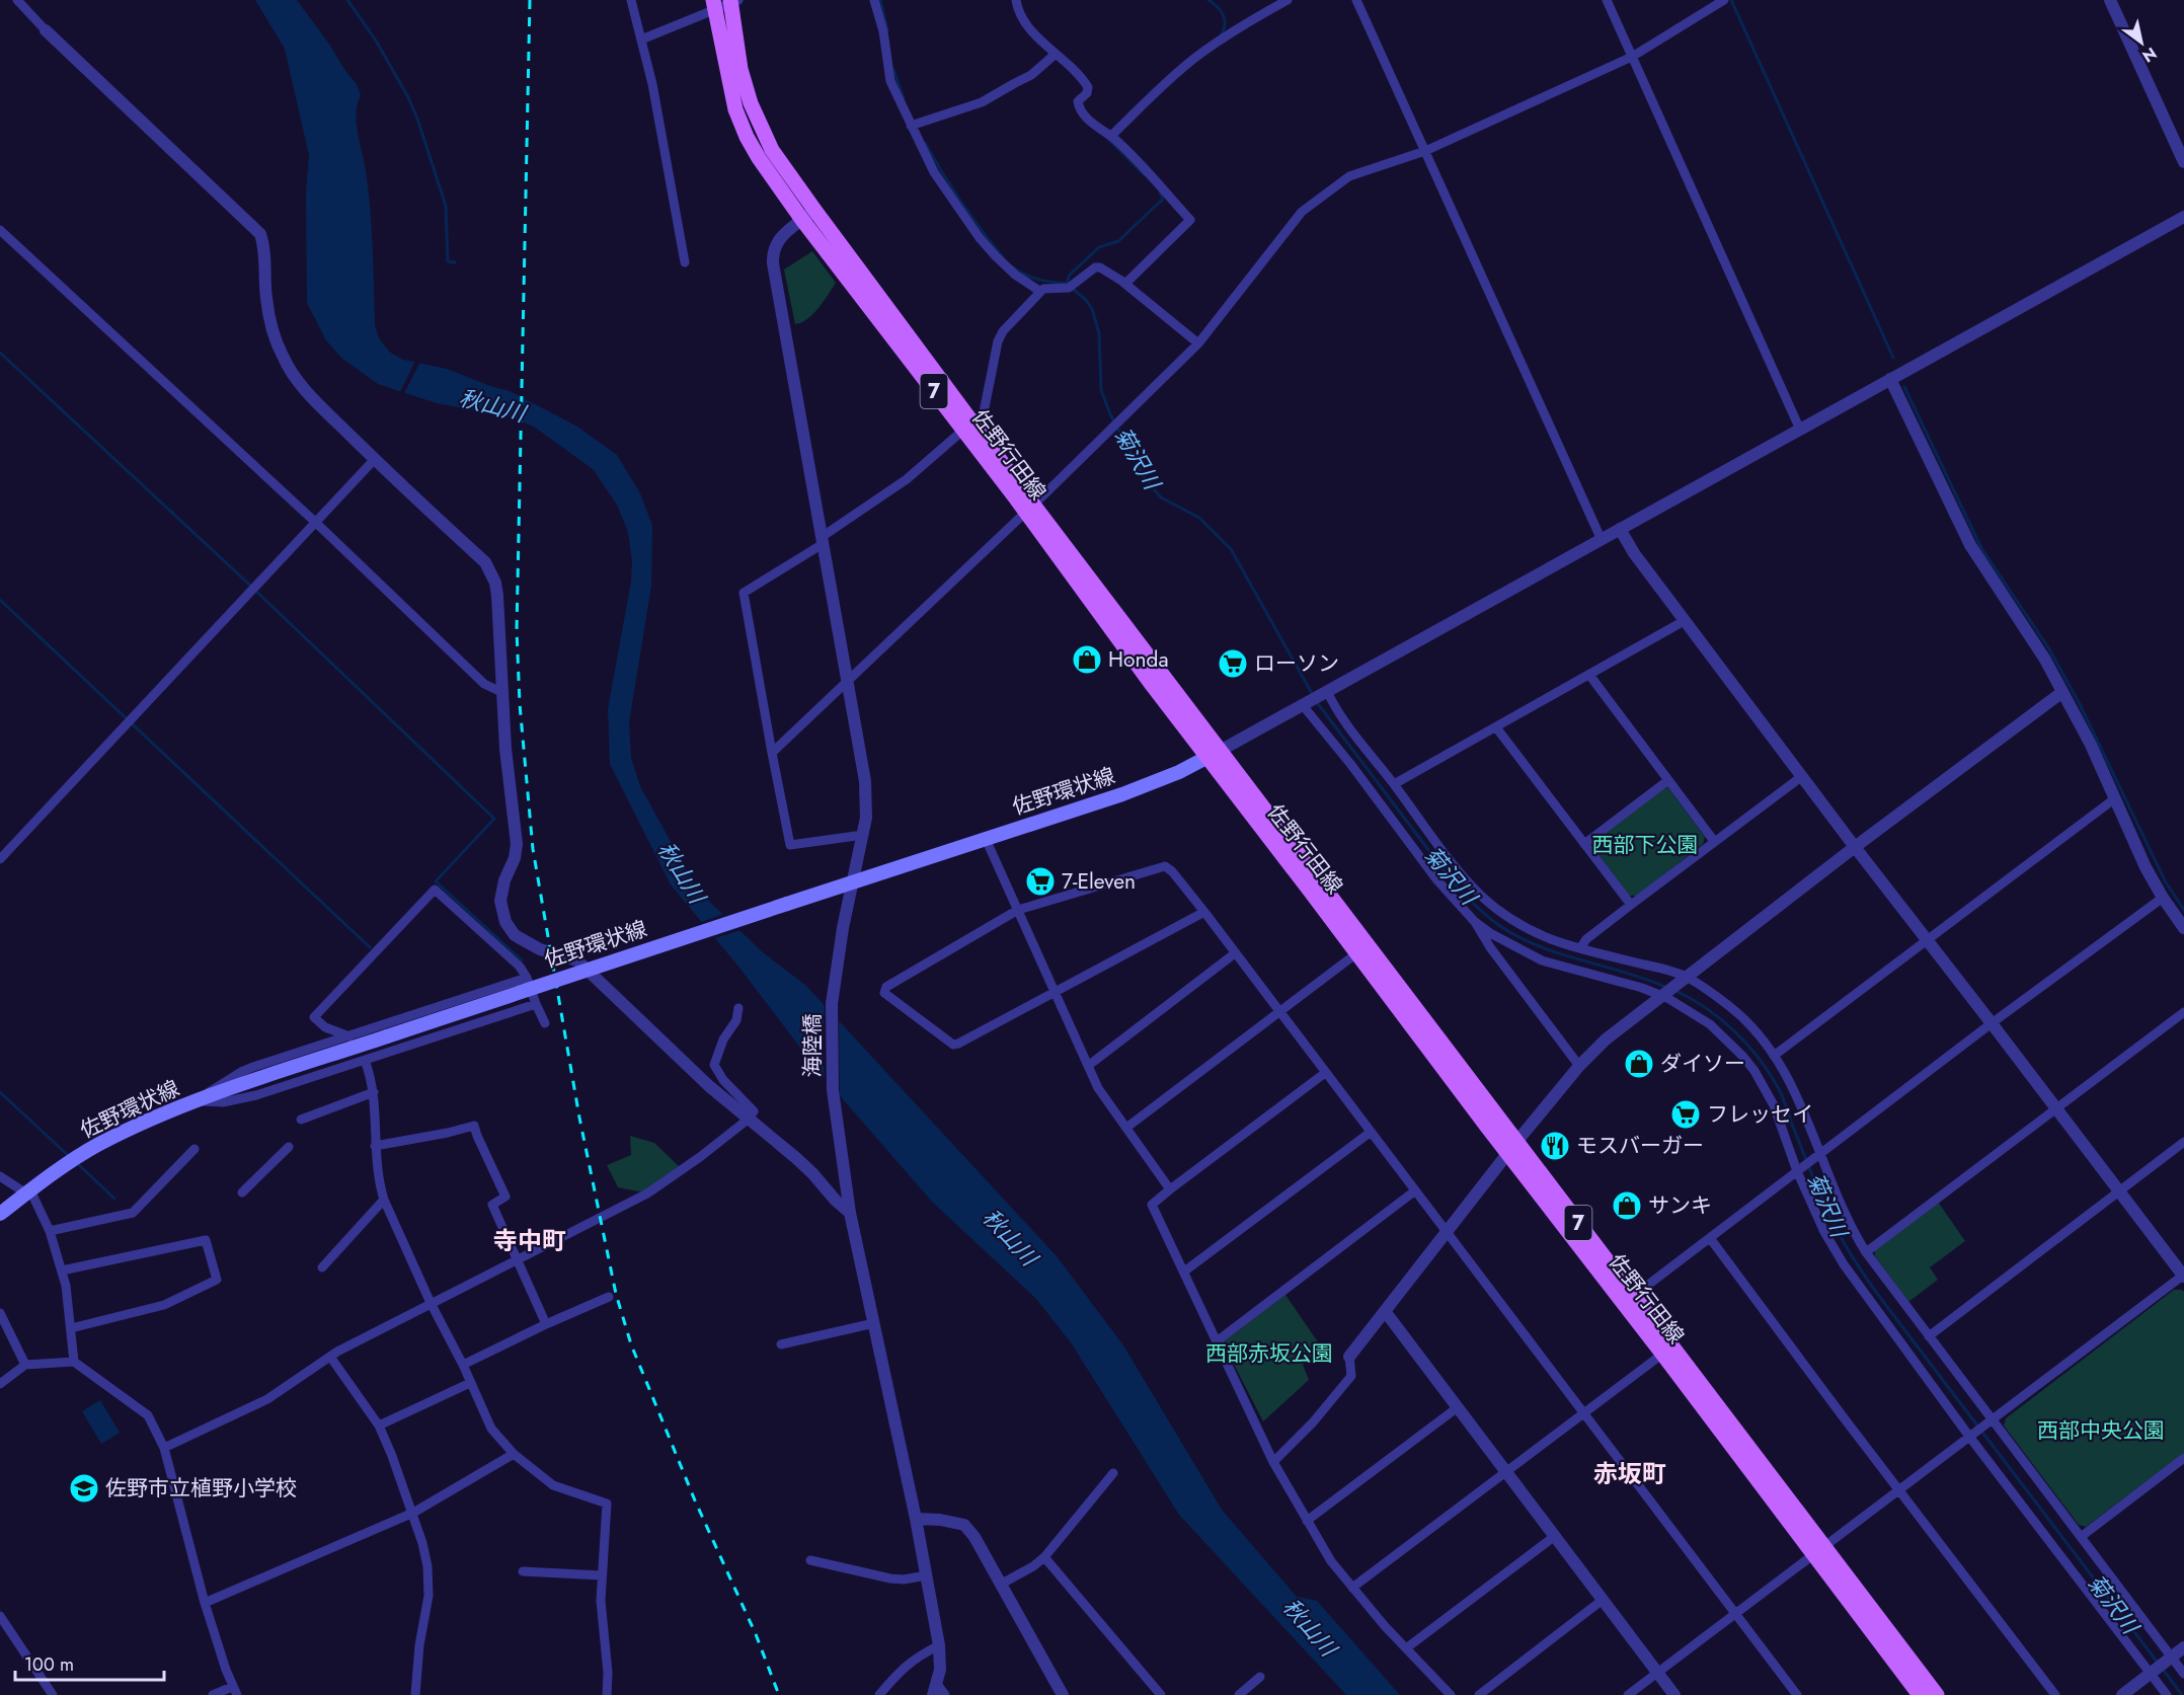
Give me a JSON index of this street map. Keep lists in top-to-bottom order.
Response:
{
  "streets": {
    "main road": ["7", "佐野行田線", "佐野環状線"],
    "street": ["海陸橋"]
  },
  "crossings": [
    ["佐野行田線", "佐野環状線"],
    ["佐野行田線", "海陸橋"],
    ["佐野環状線", "海陸橋"]
  ],
  "districts": ["寺中町", "赤坂町"],
  "water": ["秋山川", "菊沢川"],
  "parks": ["西部下公園", "西部赤坂公園", "西部中央公園"],
  "places": {
    "shop": ["Honda", "ダイソー", "サンキ"],
    "supermarket": ["ローソン", "7-Eleven", "フレッセイ"],
    "restaurant": ["モスバーガー"],
    "school or university": ["佐野市立植野小学校"]
  },
  "scale_bar": "100 m",
  "north": "bottom right"
}
